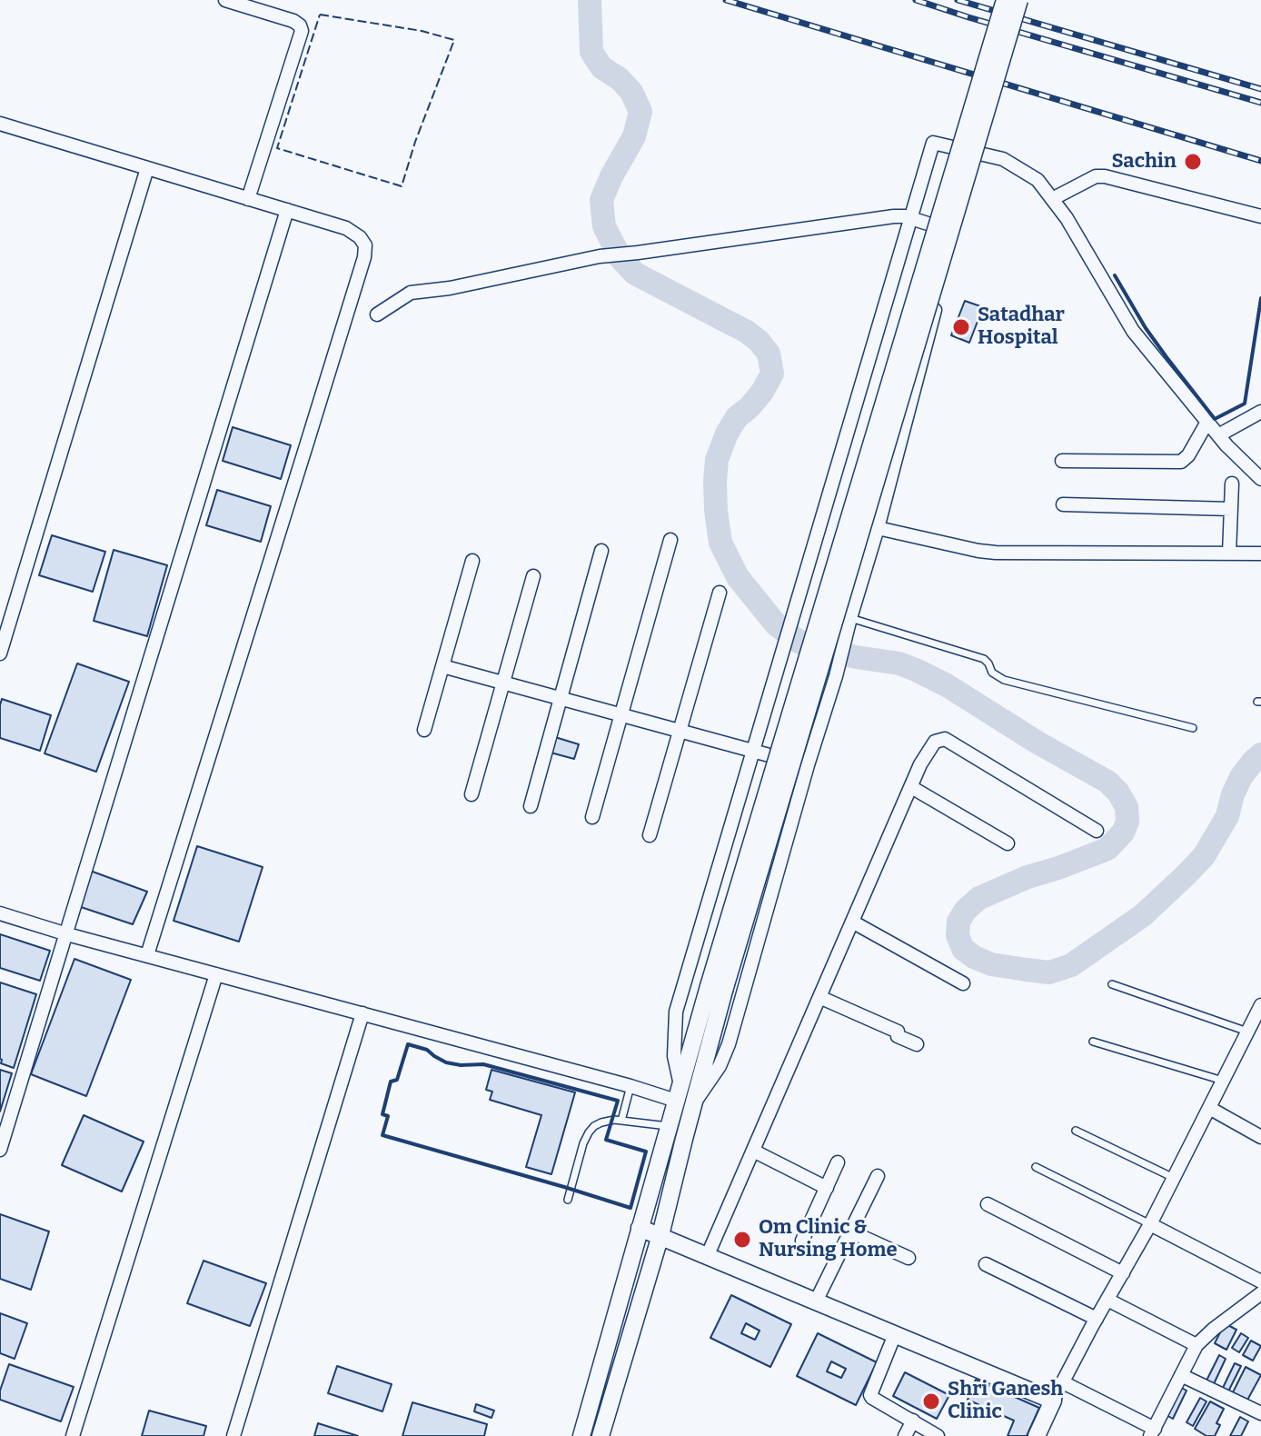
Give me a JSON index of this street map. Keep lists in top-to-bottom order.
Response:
{
  "places": [
    "Sachin",
    "Satadhar Hospital",
    "Om Clinic & Nursing Home",
    "Shri Ganesh Clinic"
  ]
}
